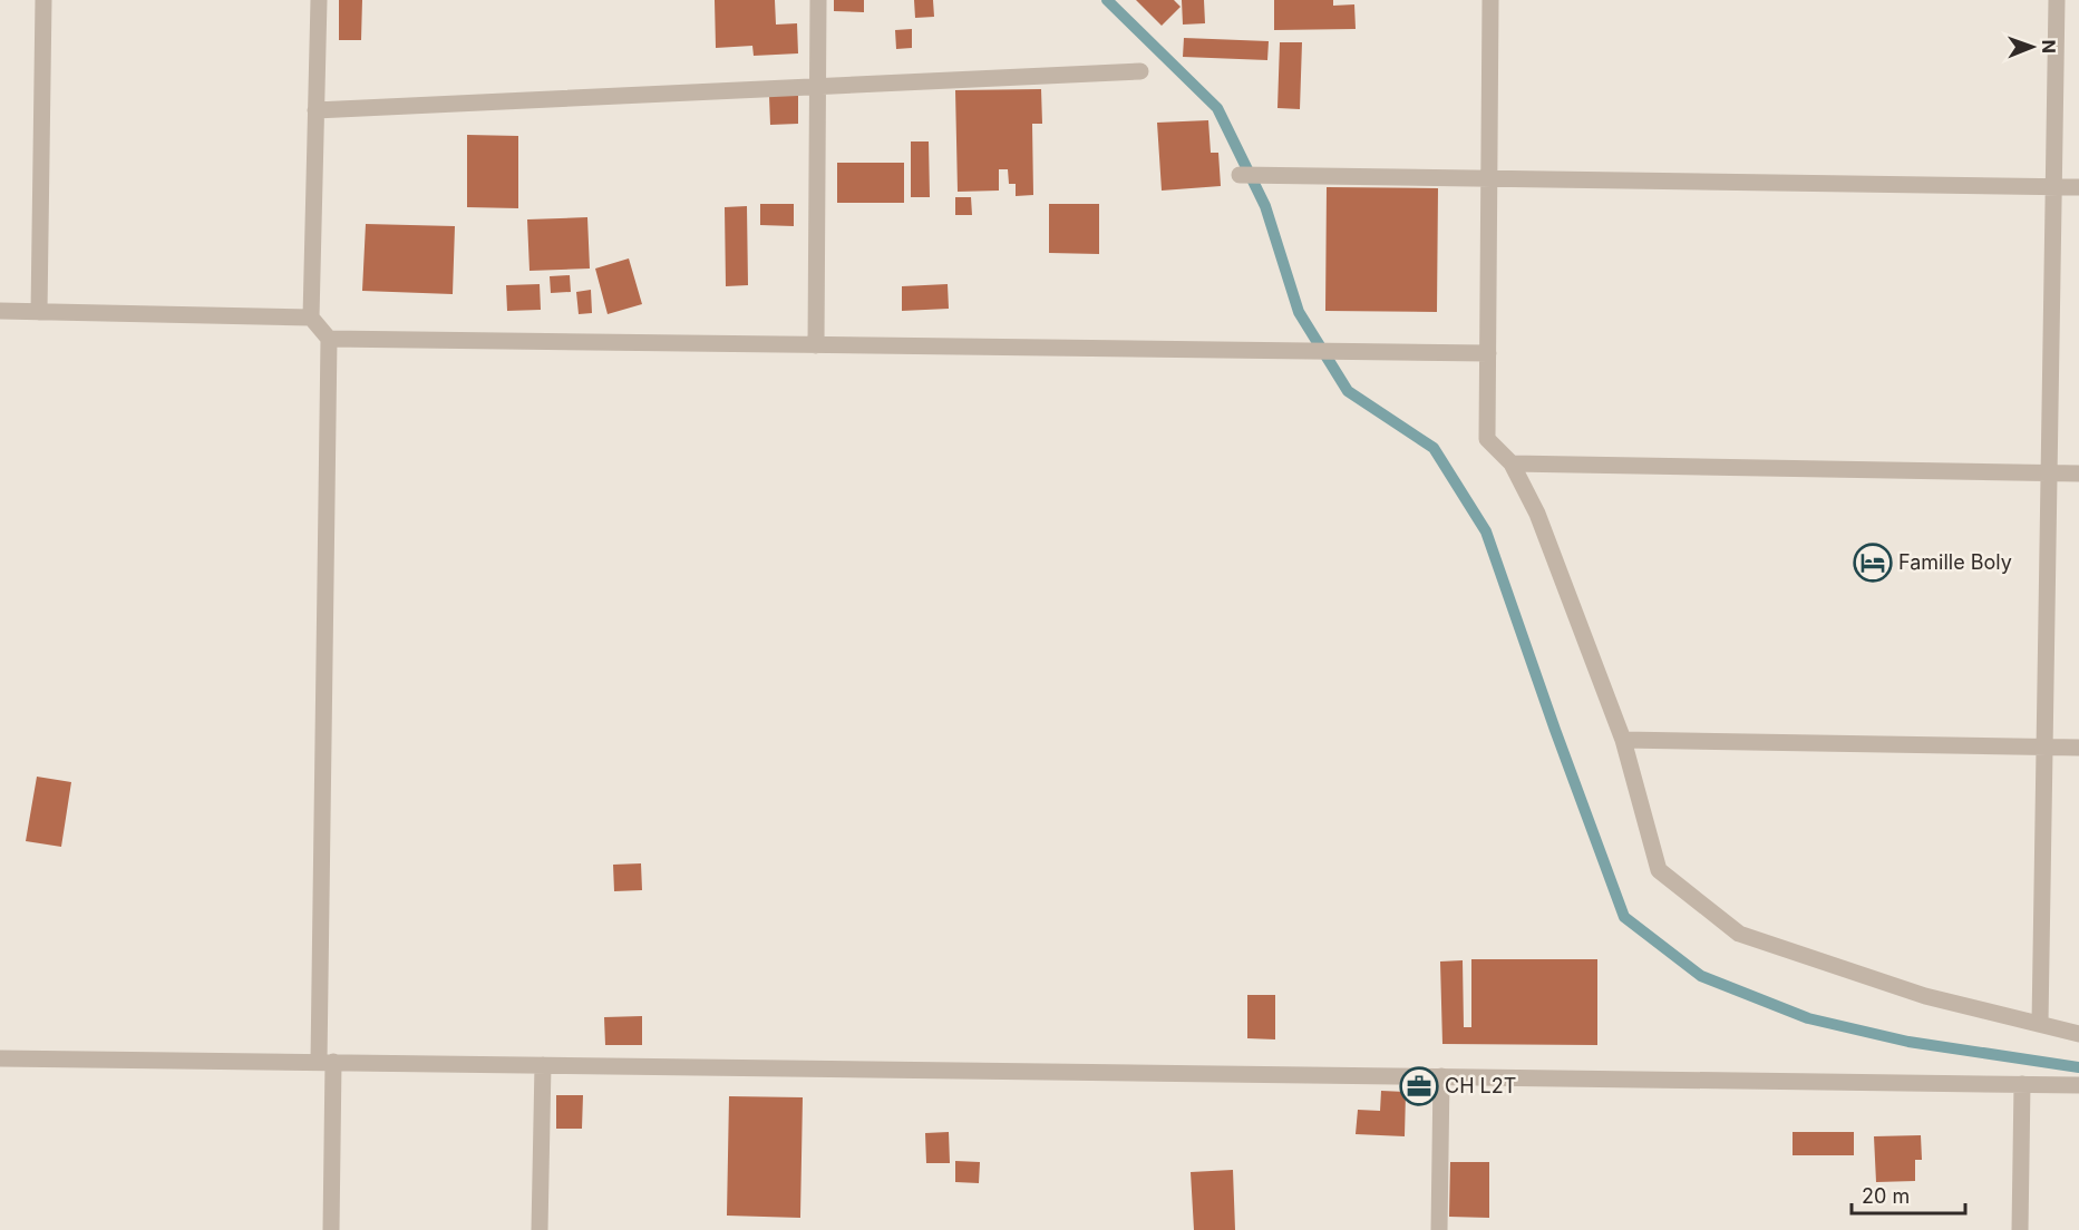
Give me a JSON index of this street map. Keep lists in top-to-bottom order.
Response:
{
  "places": {
    "hotel": ["Famille Boly"],
    "office": ["CH L2T"]
  },
  "scale_bar": "20 m",
  "north": "right"
}
